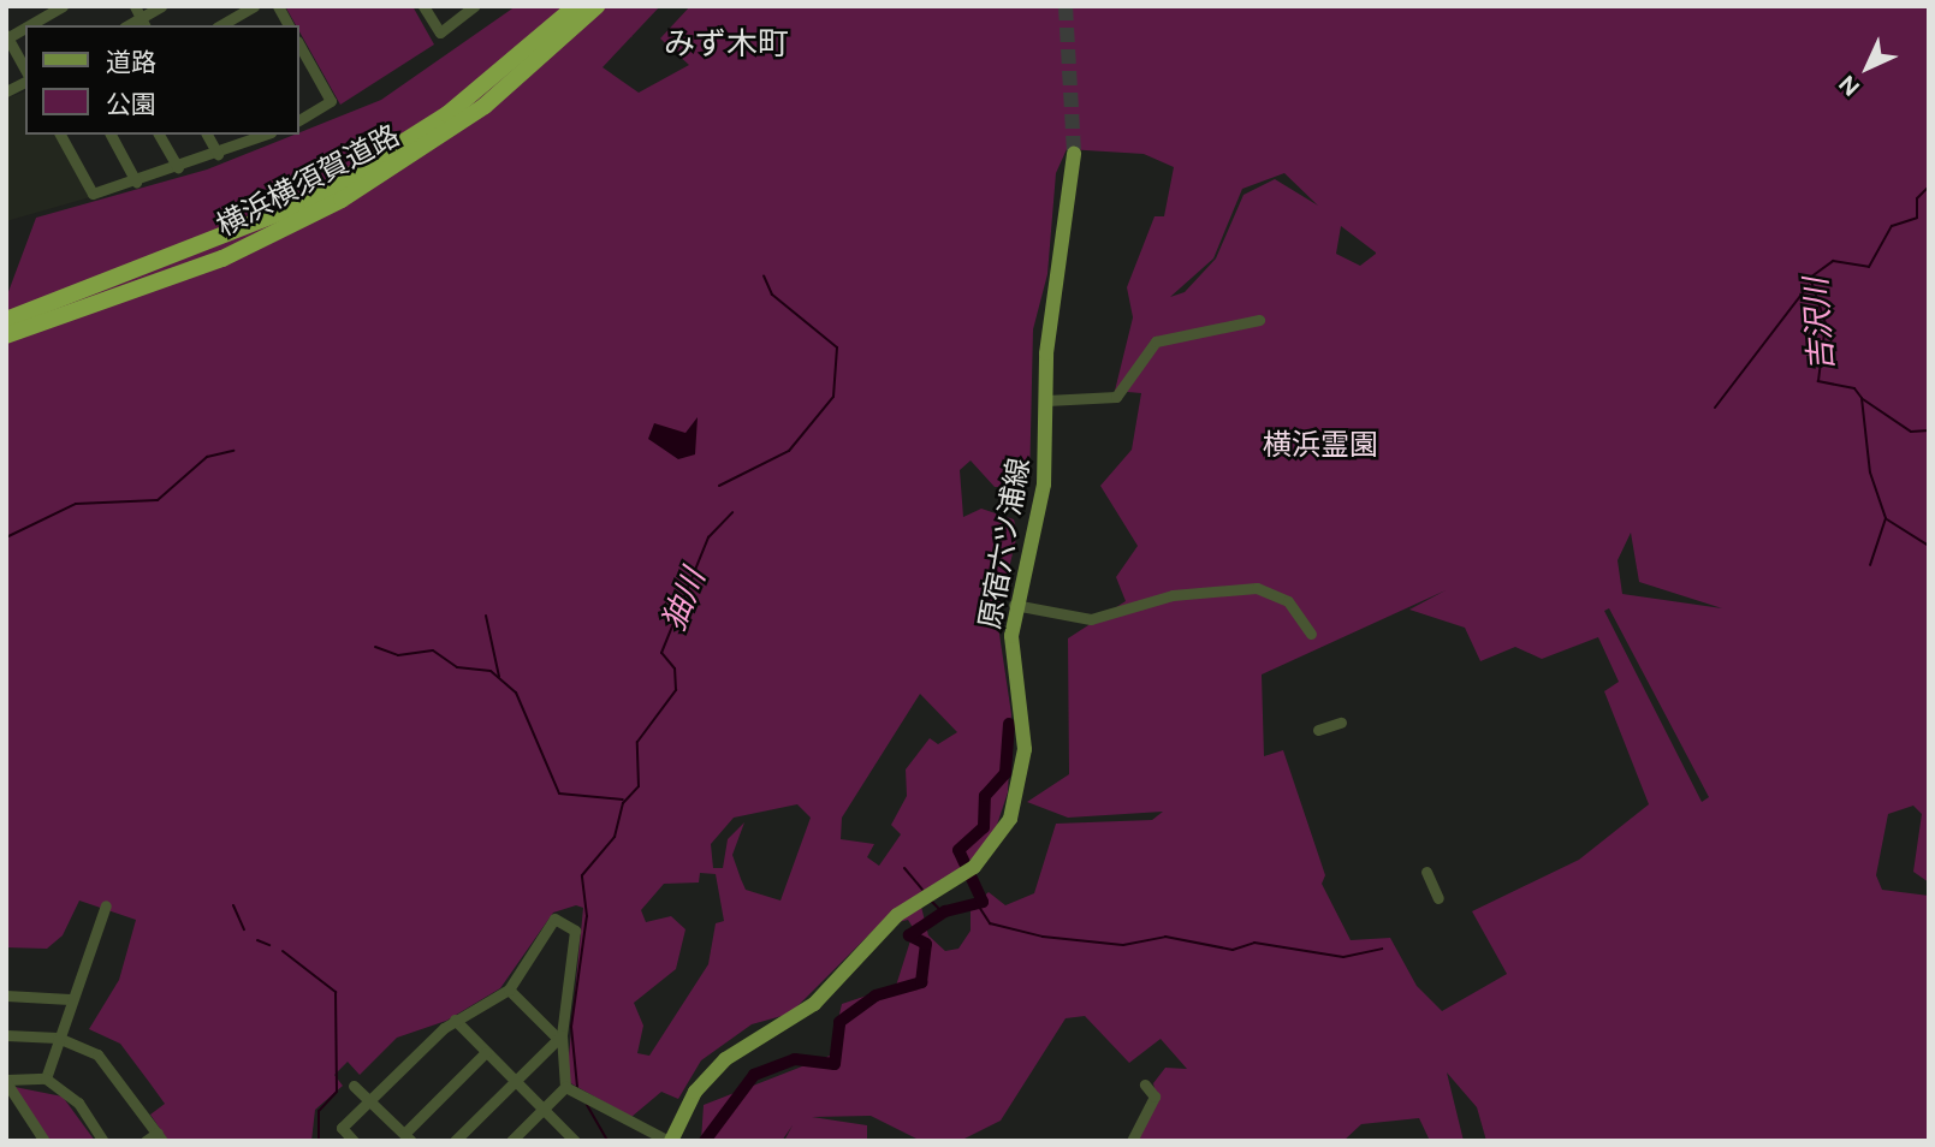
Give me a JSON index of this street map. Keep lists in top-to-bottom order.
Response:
{
  "streets": {
    "highway": ["横浜横須賀道路"],
    "main road": ["原宿六ツ浦線"]
  },
  "districts": ["みず木町"],
  "water": ["吉沢川", "㹨川"],
  "parks": ["横浜霊園"],
  "legend": ["道路", "公園"],
  "north": "bottom left"
}
